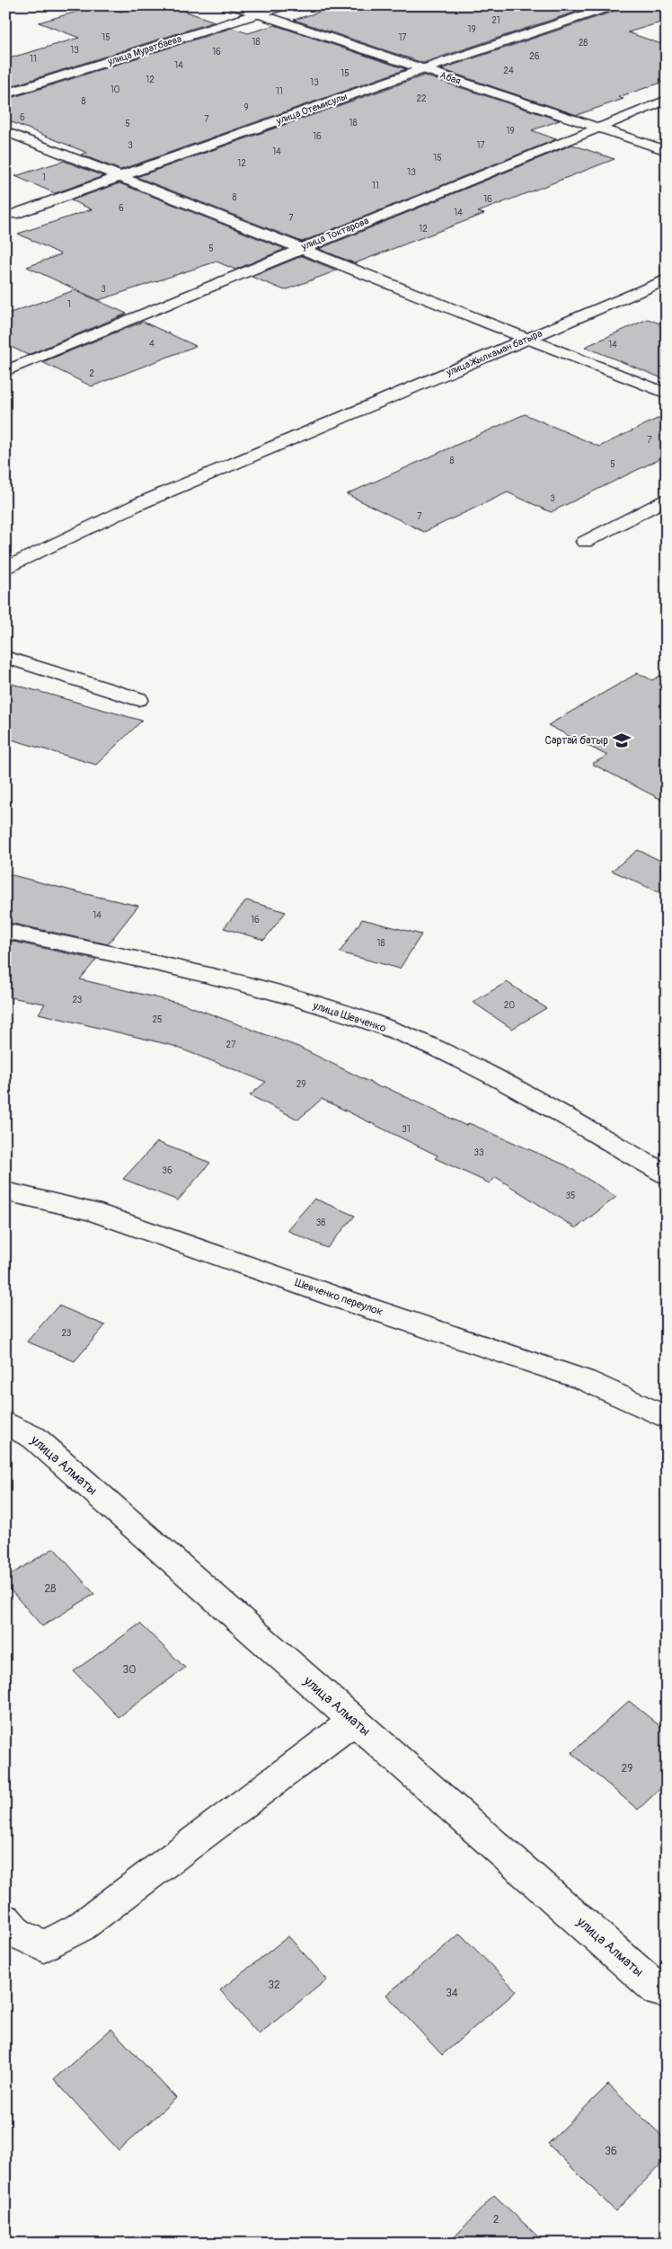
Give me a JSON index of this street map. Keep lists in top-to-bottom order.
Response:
{
  "streets": {
    "street": [
      "улица Муратбаева",
      "Абая",
      "улица Отемисулы",
      "улица Токтарова",
      "улица Жылкаман батыра",
      "улица Шевченко",
      "Шевченко переулок",
      "улица Алматы"
    ]
  },
  "crossings": [
    ["улица Муратбаева", "Абая"],
    ["Абая", "улица Отемисулы"],
    ["Абая", "улица Токтарова"]
  ],
  "places": {
    "school or university": ["Сартай батыр"]
  },
  "house_numbers": [
    "21",
    "19",
    "15",
    "17",
    "18",
    "28",
    "13",
    "16",
    "26",
    "11",
    "14",
    "24",
    "15",
    "12",
    "13",
    "10",
    "11",
    "22",
    "8",
    "9",
    "6",
    "7",
    "18",
    "5",
    "19",
    "16",
    "3",
    "17",
    "14",
    "15",
    "12",
    "13",
    "1",
    "11",
    "8",
    "16",
    "6",
    "14",
    "7",
    "12",
    "5",
    "3",
    "1",
    "4",
    "14",
    "2",
    "7",
    "8",
    "5",
    "3",
    "7",
    "14",
    "16",
    "18",
    "23",
    "20",
    "25",
    "27",
    "29",
    "31",
    "33",
    "36",
    "35",
    "38",
    "23",
    "28",
    "30",
    "29",
    "32",
    "34",
    "36",
    "2"
  ]
}
